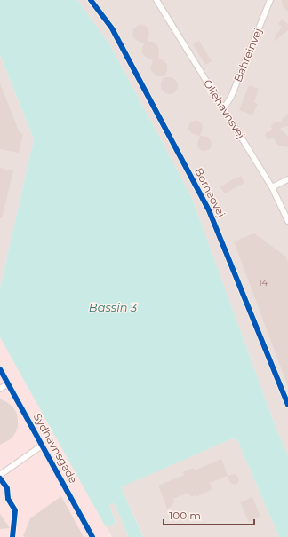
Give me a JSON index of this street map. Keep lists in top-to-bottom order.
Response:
{
  "streets": {
    "street": [
      "Bahreinvej",
      "Oliehavnsvej",
      "Borneovej",
      "Sydhavnsgade"
    ]
  },
  "crossings": [
    ["Bahreinvej", "Oliehavnsvej"]
  ],
  "water": ["Bassin 3"],
  "house_numbers": ["14"],
  "scale_bar": "100 m"
}
